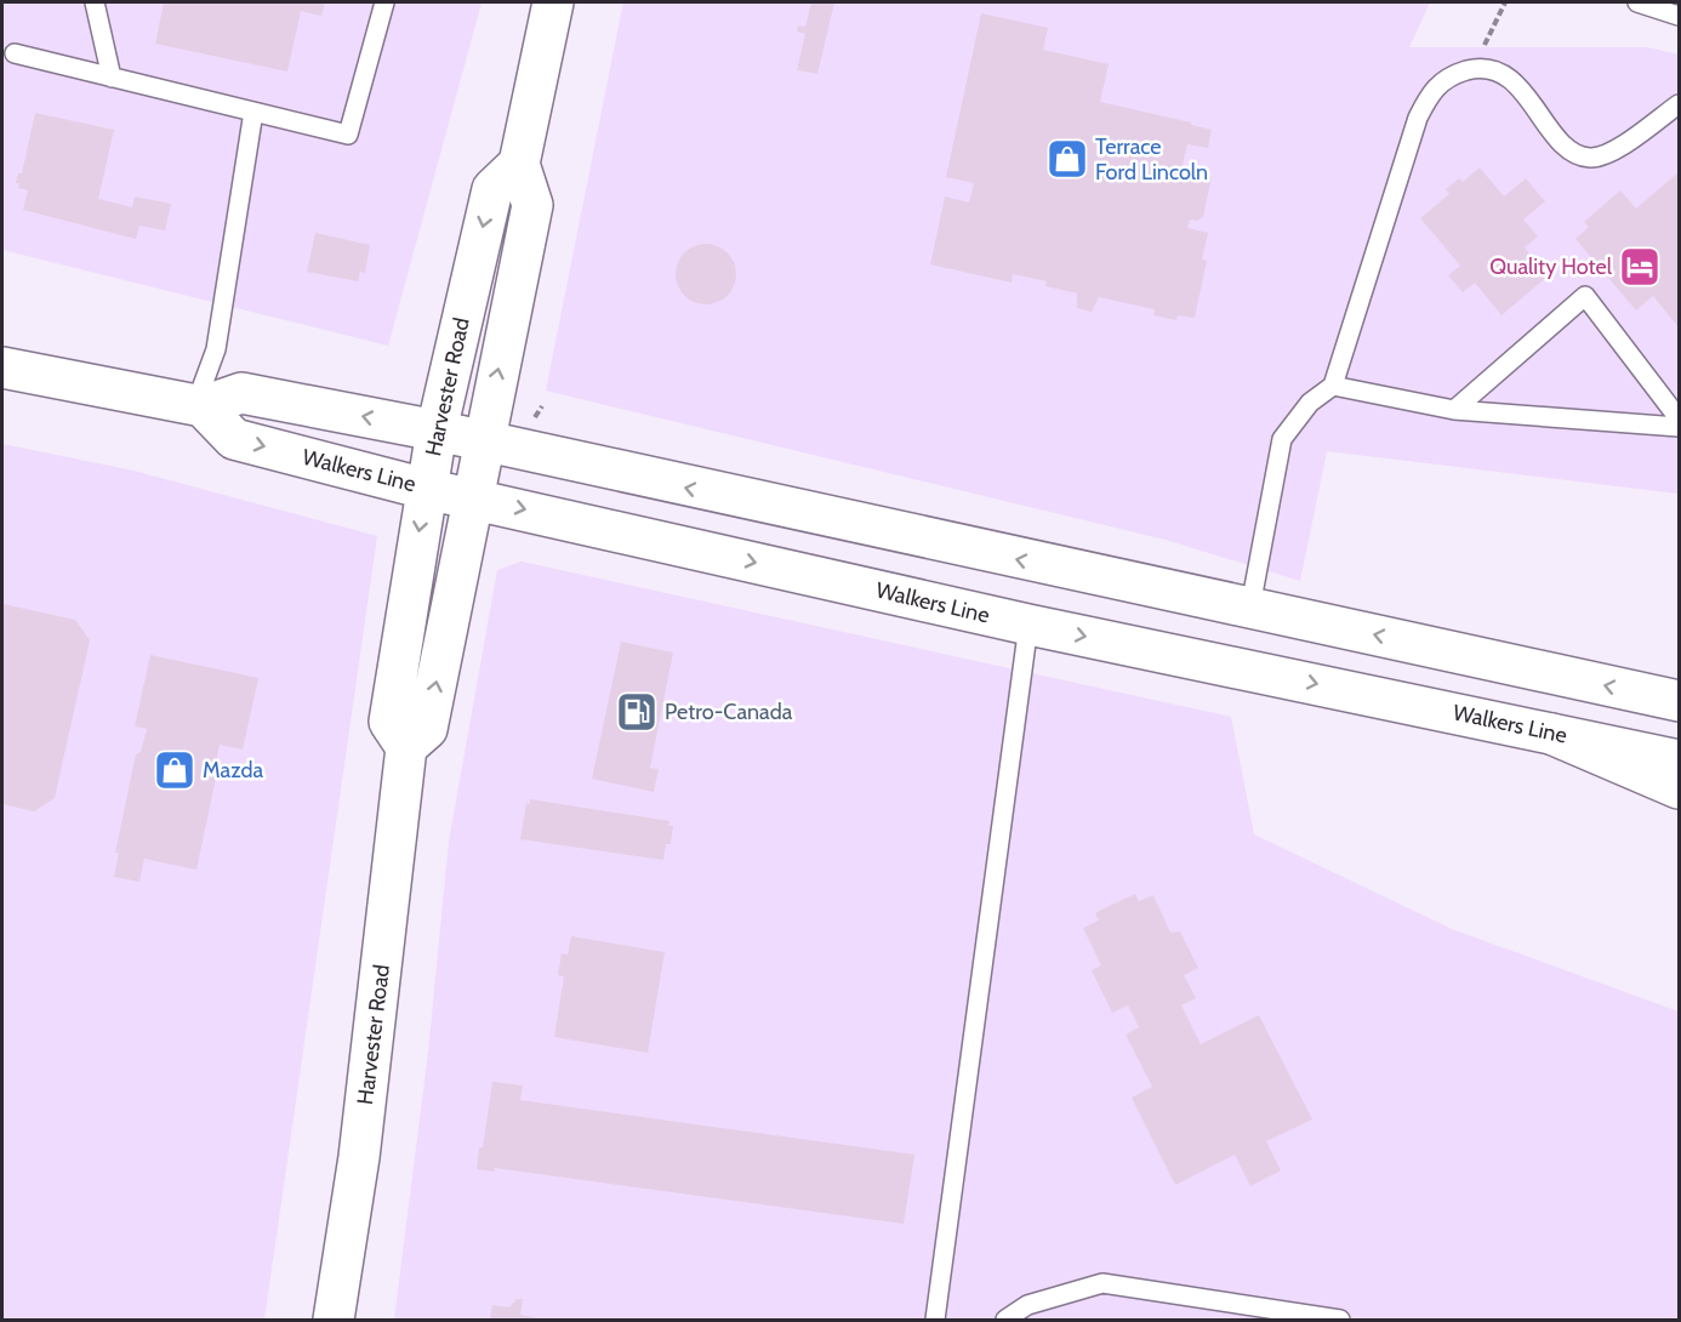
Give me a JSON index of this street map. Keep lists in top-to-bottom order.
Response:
{
  "streets": {
    "main road": ["Harvester Road", "Walkers Line"]
  },
  "crossings": [
    ["Harvester Road", "Walkers Line"]
  ],
  "places": {
    "shop": ["Terrace Ford Lincoln", "Mazda"],
    "hotel": ["Quality Hotel"],
    "fuel station": ["Petro-Canada"]
  }
}
